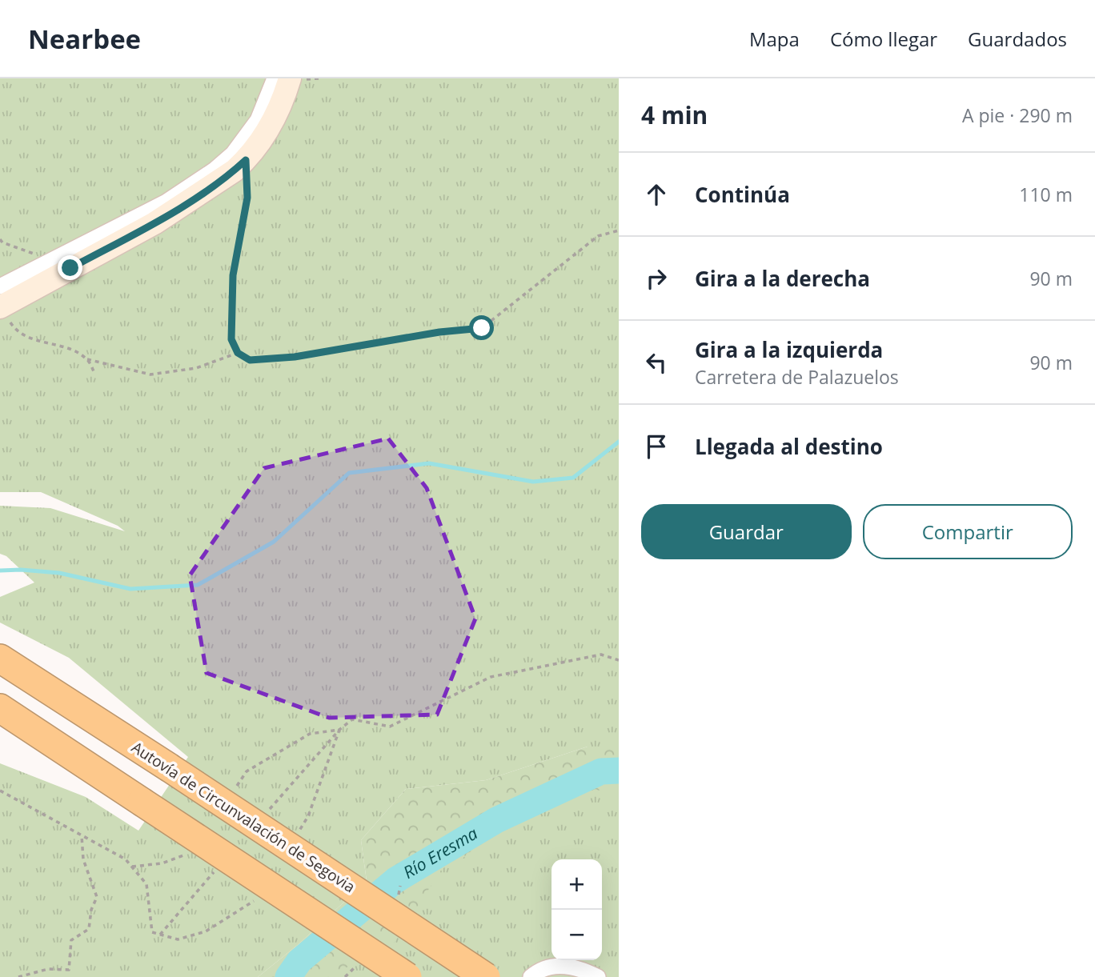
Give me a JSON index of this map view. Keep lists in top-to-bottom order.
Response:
{
  "streets": {
    "highway": ["Autovía de Circunvalación de Segovia"]
  },
  "water": ["Río Eresma"],
  "page": {
    "header": "Nearbee",
    "nav": ["Mapa", "Cómo llegar", "Guardados"],
    "heading": ["4 min", "A pie · 290 m"],
    "list": [
      ["Continúa", "110 m"],
      ["Gira a la derecha", "90 m"],
      ["Gira a la izquierda", "Carretera de Palazuelos", "90 m"],
      "Llegada al destino"
    ],
    "buttons": ["Guardar", "Compartir"],
    "map_buttons": ["+", "−"]
  }
}
